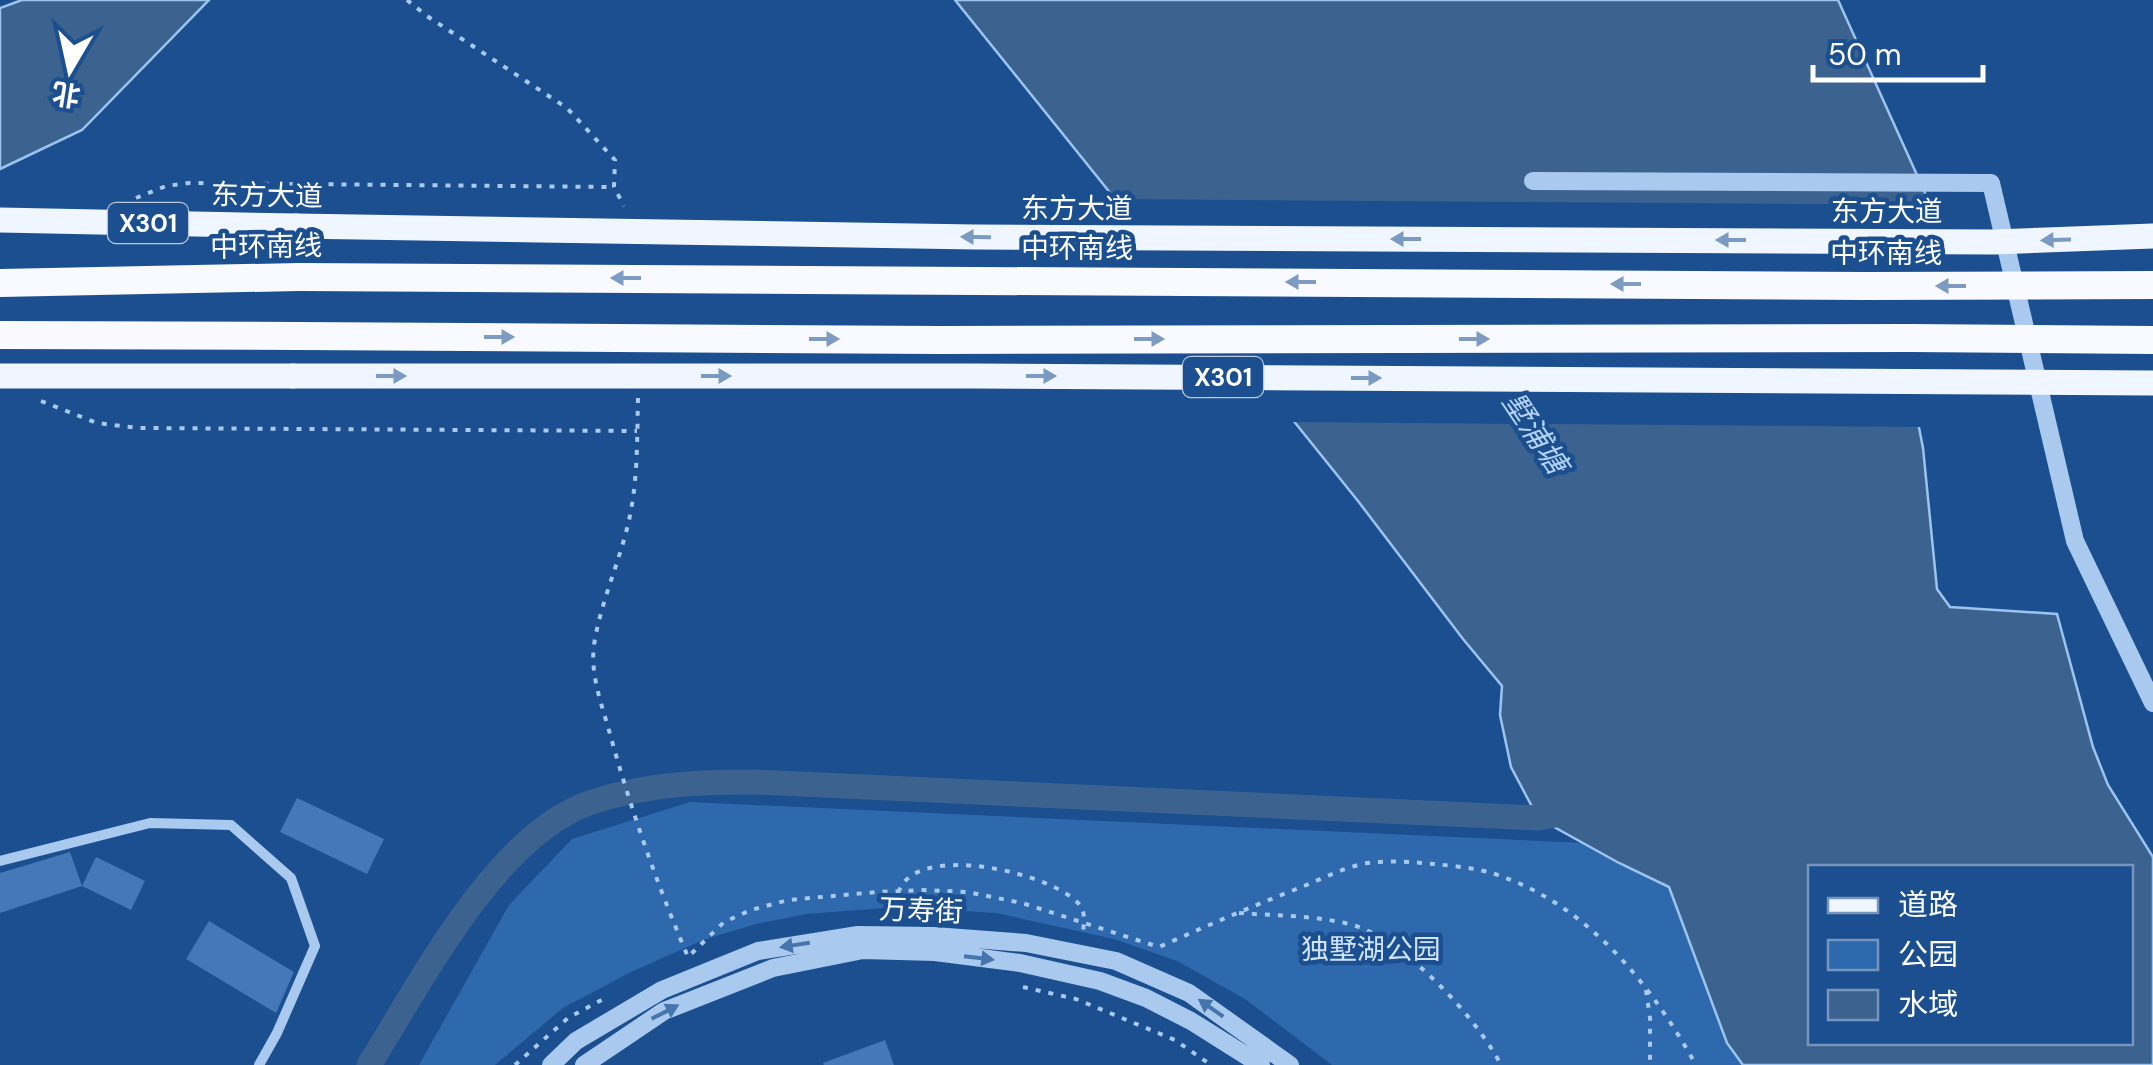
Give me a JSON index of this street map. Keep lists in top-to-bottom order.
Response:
{
  "streets": {
    "highway": ["中环南线"],
    "main road": ["东方大道", "X301"],
    "street": ["万寿街"]
  },
  "water": ["墅浦塘"],
  "parks": ["独墅湖公园"],
  "legend": ["道路", "公园", "水域"],
  "scale_bar": "50 m",
  "north": "bottom"
}
